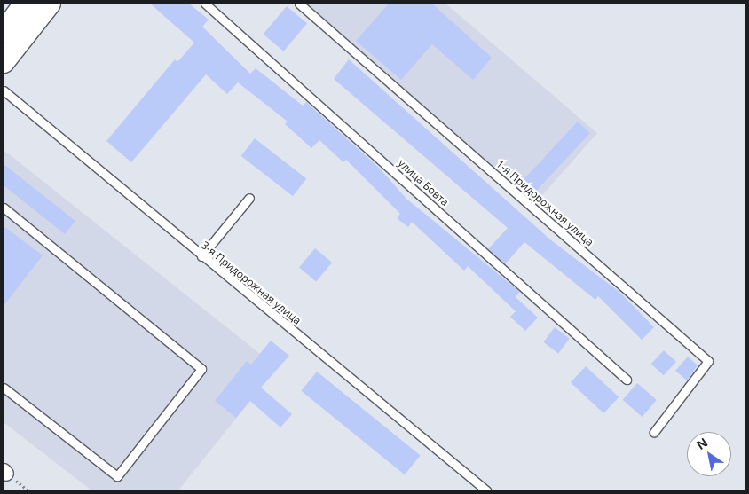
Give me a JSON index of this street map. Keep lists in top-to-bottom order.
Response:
{
  "streets": {
    "lane": ["улица Бовта", "1-я Придорожная улица", "3-я Придорожная улица"]
  },
  "north": "top left"
}
